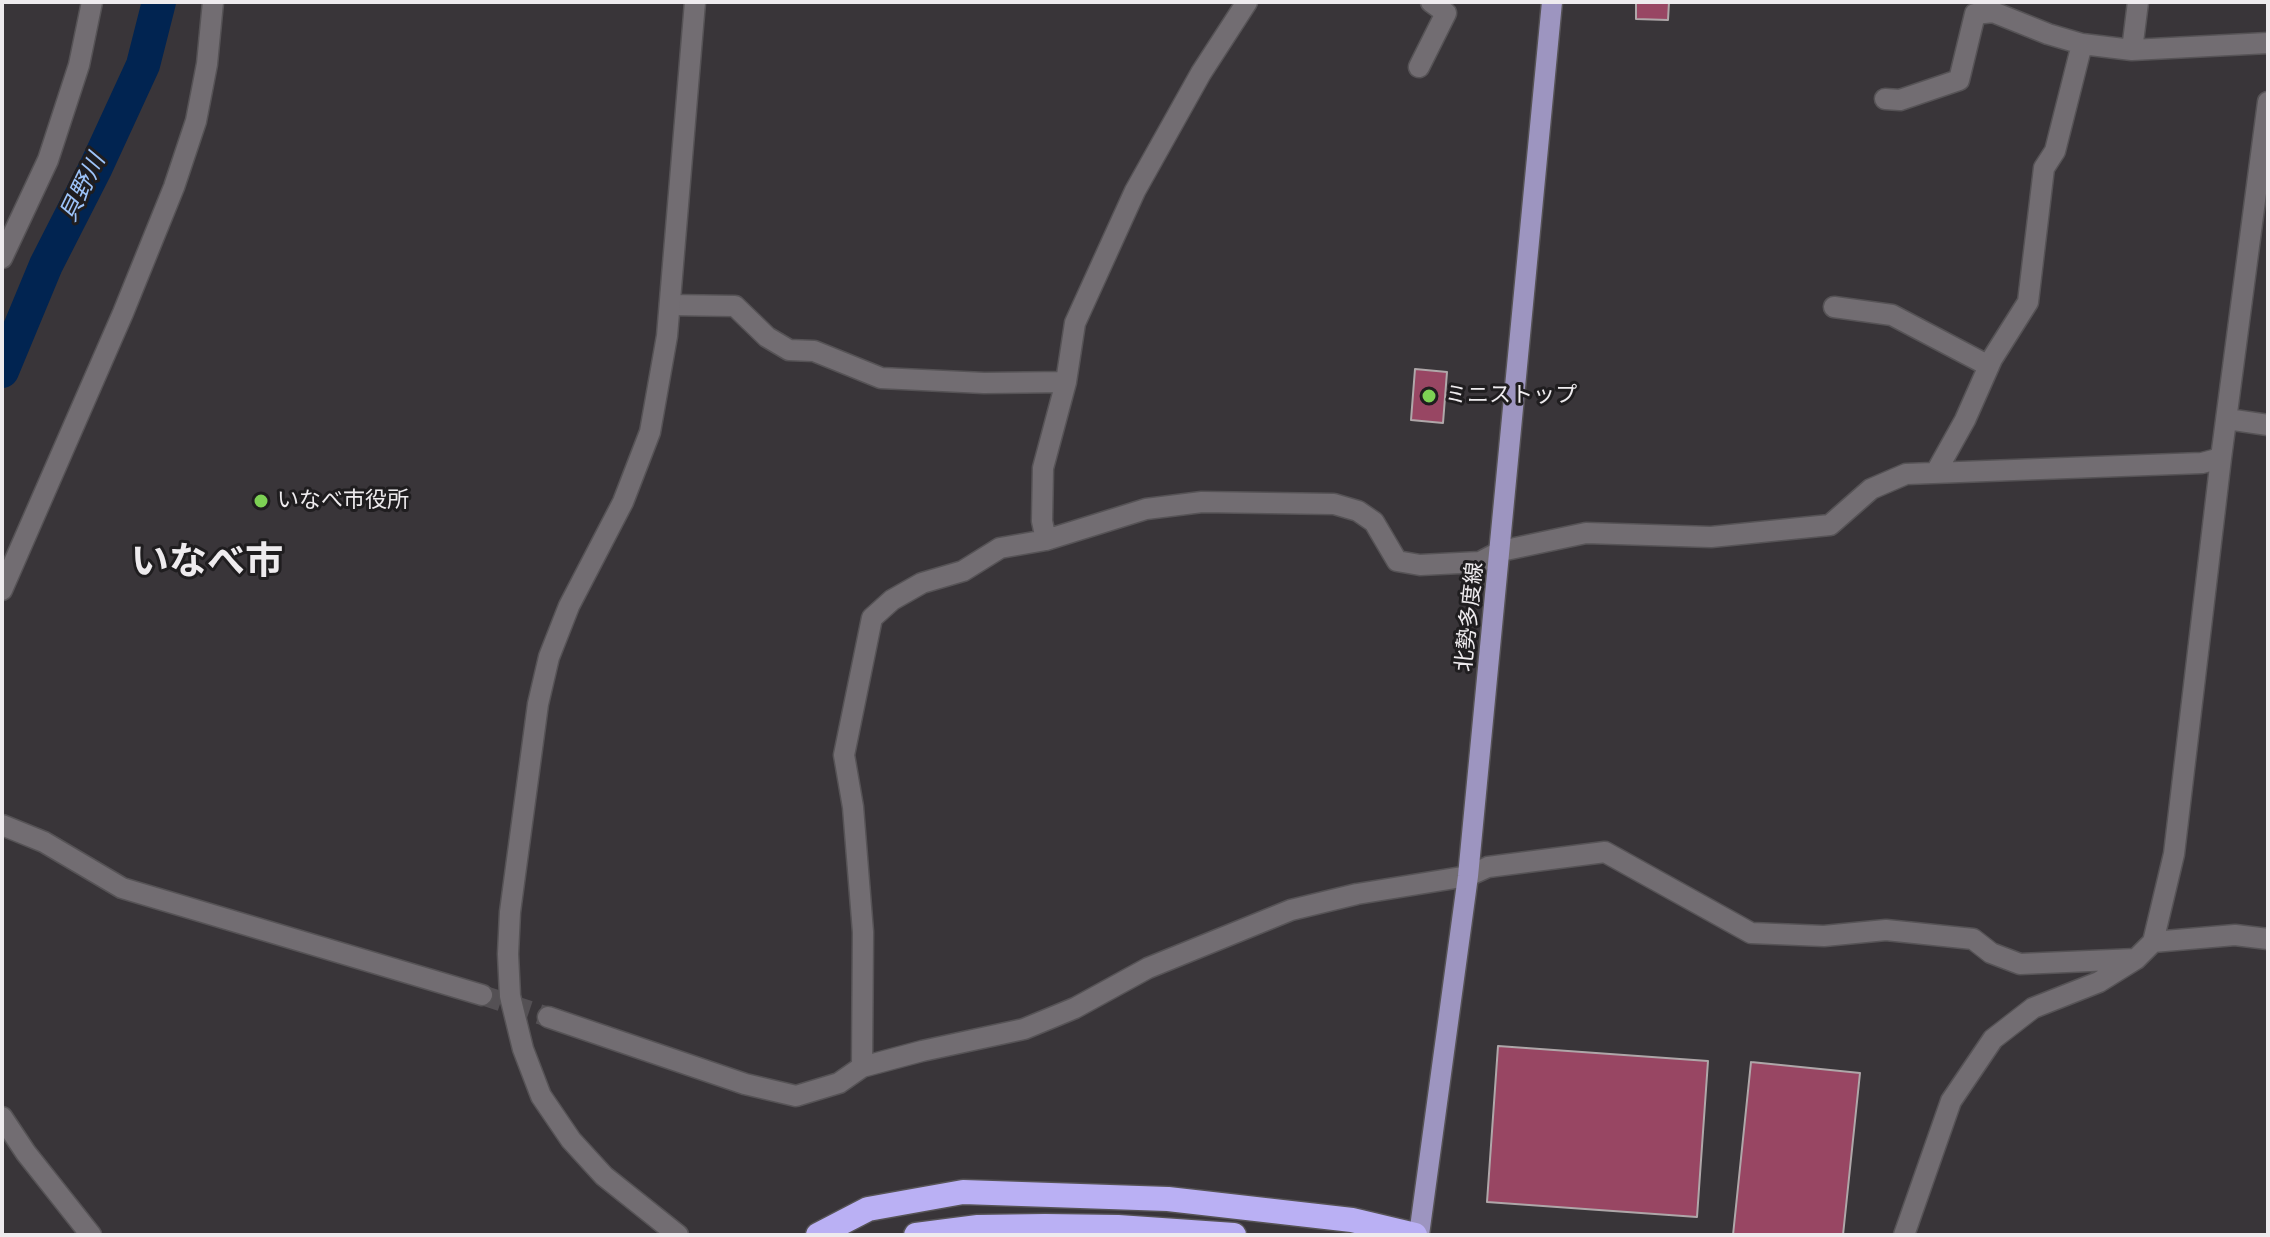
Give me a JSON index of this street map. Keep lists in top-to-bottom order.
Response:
{
  "streets": {
    "main road": ["北勢多度線"]
  },
  "districts": ["いなべ市"],
  "water": ["貝野川"],
  "places": ["ミニストップ", "いなべ市役所"]
}
